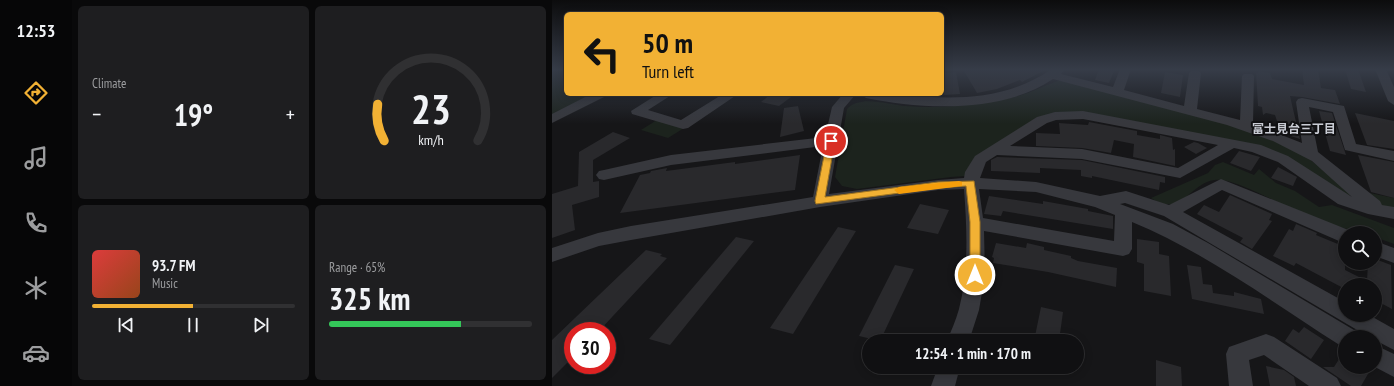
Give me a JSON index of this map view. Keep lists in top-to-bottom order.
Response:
{
  "districts": ["富士見台三丁目"],
  "page": {
    "tabs": "12:53",
    "tile": [
      "Climate",
      ["Range · 65%", "325 km"]
    ],
    "turn": ["50 m", "Turn left"],
    "heat": ["−", "19°", "+"],
    "map_buttons": ["+", "−"],
    "song": ["93.7 FM", "Music"],
    "limit": "30",
    "trip": "12:54 · 1 min · 170 m",
    "gauge": ["23", "km/h"]
  }
}
